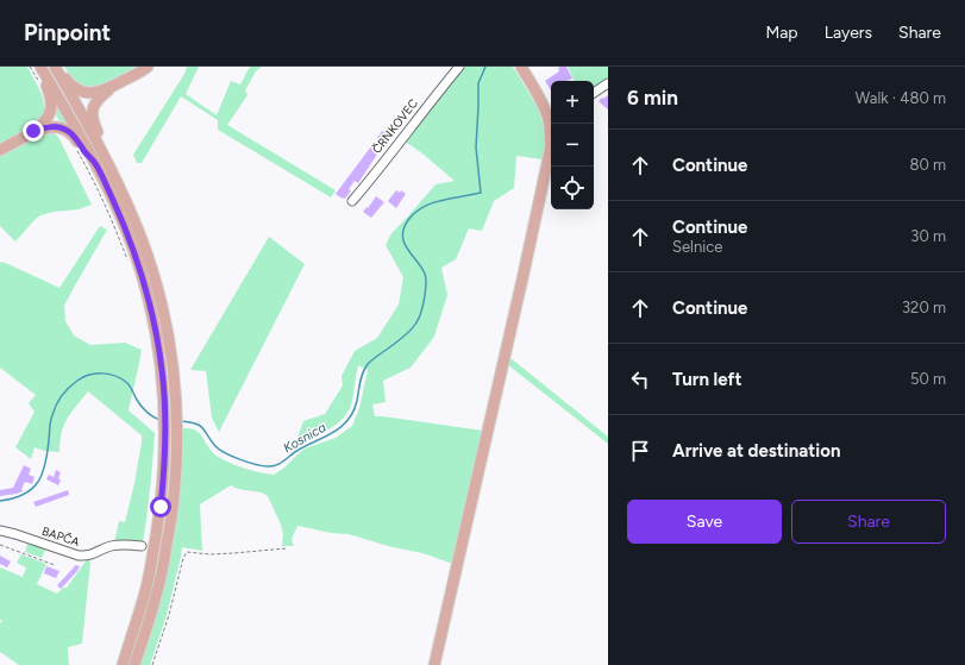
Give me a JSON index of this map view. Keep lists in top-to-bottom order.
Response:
{
  "streets": {
    "street": ["ČRNKOVEC", "BAPČA"]
  },
  "water": ["Kosnica"],
  "page": {
    "header": "Pinpoint",
    "nav": ["Map", "Layers", "Share"],
    "heading": ["6 min", "Walk · 480 m"],
    "map_buttons": ["+", "−"],
    "list": [
      ["Continue", "80 m"],
      ["Continue", "Selnice", "30 m"],
      ["Continue", "320 m"],
      ["Turn left", "50 m"],
      "Arrive at destination"
    ],
    "buttons": ["Save", "Share"]
  }
}
